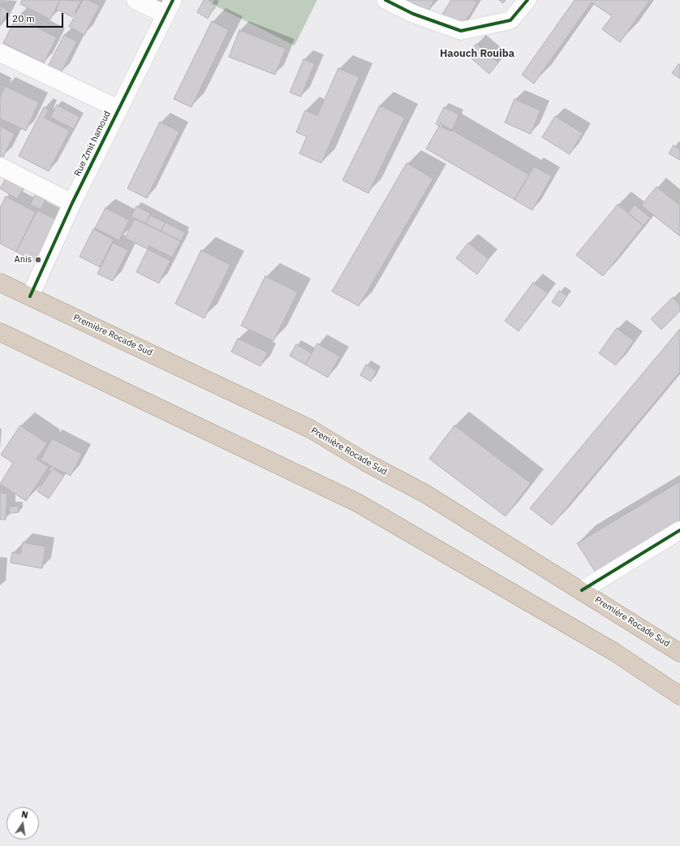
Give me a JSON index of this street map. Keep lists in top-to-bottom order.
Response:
{
  "streets": {
    "highway": ["Première Rocade Sud"],
    "street": ["Rue Zmit hamoud"]
  },
  "crossings": [
    ["Rue Zmit hamoud", "Première Rocade Sud"]
  ],
  "districts": ["Haouch Rouiba"],
  "places": ["Anis"],
  "scale_bar": "20 m",
  "north": "top"
}
